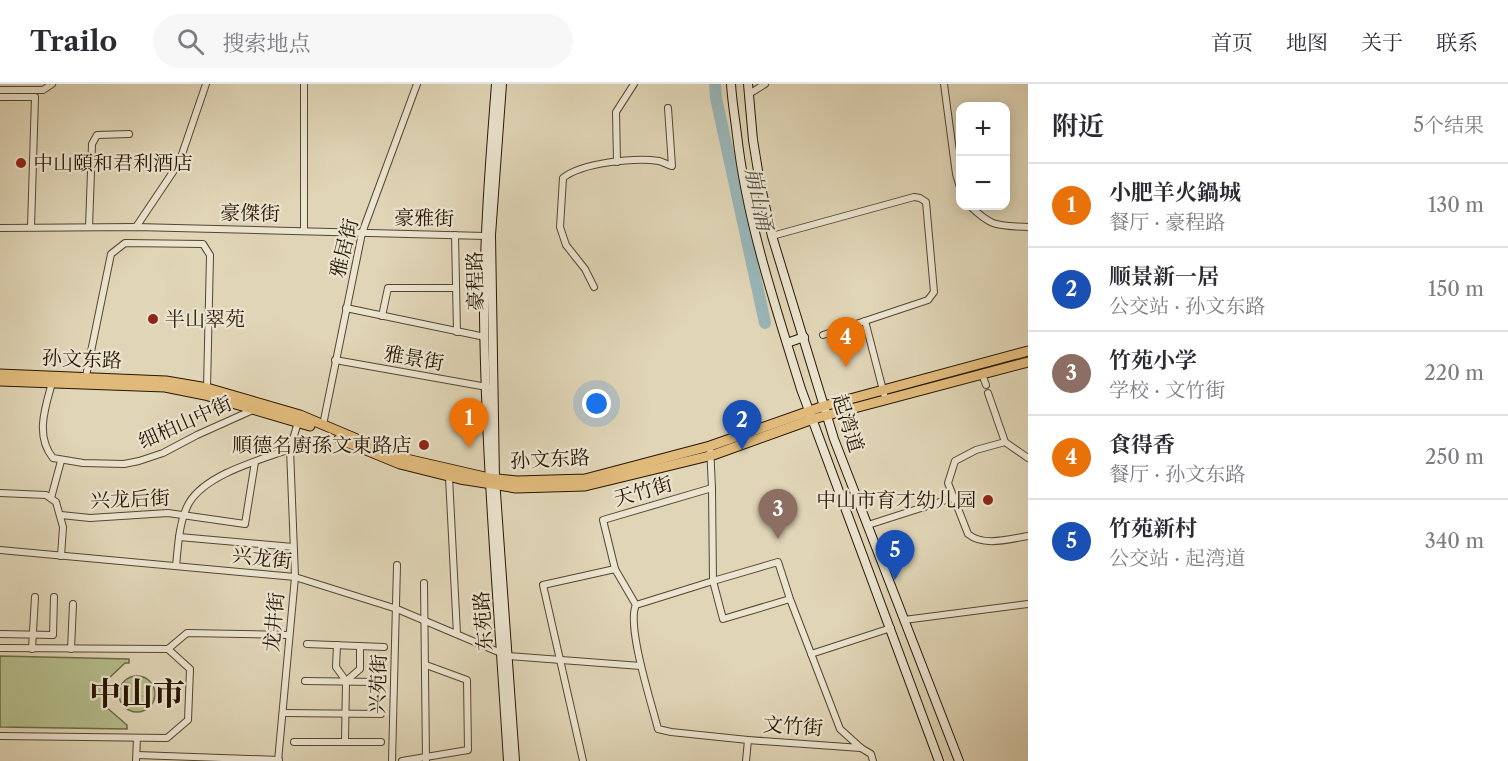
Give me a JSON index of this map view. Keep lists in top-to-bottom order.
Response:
{
  "streets": {
    "main road": [
      "豪程路",
      "孙文东路",
      "起湾道",
      "东苑路"
    ],
    "street": [
      "豪傑街",
      "豪雅街",
      "雅居街",
      "雅景街",
      "细柏山中街",
      "天竹街",
      "兴龙后街",
      "兴龙街",
      "龙井街",
      "兴苑街",
      "文竹街"
    ]
  },
  "crossings": [
    ["豪傑街", "豪雅街"],
    ["豪傑街", "雅居街"],
    ["豪雅街", "雅居街"],
    ["豪雅街", "豪程路"],
    ["雅居街", "雅景街"],
    ["雅居街", "孙文东路"],
    ["豪程路", "雅景街"],
    ["豪程路", "孙文东路"],
    ["豪程路", "东苑路"],
    ["孙文东路", "细柏山中街"],
    ["孙文东路", "起湾道"],
    ["孙文东路", "东苑路"],
    ["孙文东路", "龙井街"],
    ["兴龙街", "东苑路"],
    ["兴龙街", "龙井街"],
    ["兴龙街", "兴苑街"]
  ],
  "districts": ["中山市"],
  "water": ["崩山涌"],
  "places": [
    "中山頤和君利酒店",
    "半山翠苑",
    "順德名廚孫文東路店",
    "中山市育才幼儿园"
  ],
  "page": {
    "header": "Trailo",
    "search": "搜索地点",
    "nav": [
      "首页",
      "地图",
      "关于",
      "联系"
    ],
    "heading": ["附近", "5个结果"],
    "map_buttons": ["+", "−"],
    "list": [
      {
        "mark": "1",
        "name": "小肥羊火鍋城",
        "note": "餐厅 · 豪程路",
        "value": "130 m"
      },
      {
        "mark": "2",
        "name": "顺景新一居",
        "note": "公交站 · 孙文东路",
        "value": "150 m"
      },
      {
        "mark": "3",
        "name": "竹苑小学",
        "note": "学校 · 文竹街",
        "value": "220 m"
      },
      {
        "mark": "4",
        "name": "食得香",
        "note": "餐厅 · 孙文东路",
        "value": "250 m"
      },
      {
        "mark": "5",
        "name": "竹苑新村",
        "note": "公交站 · 起湾道",
        "value": "340 m"
      }
    ],
    "pins": [
      "4",
      "1",
      "2",
      "3",
      "5"
    ]
  }
}
